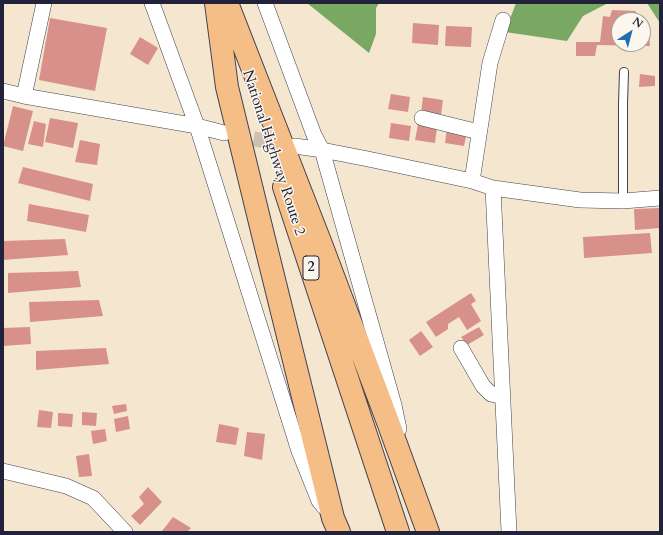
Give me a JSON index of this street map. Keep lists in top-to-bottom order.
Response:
{
  "streets": {
    "highway": ["National Highway Route 2", "2"]
  },
  "north": "top right"
}
